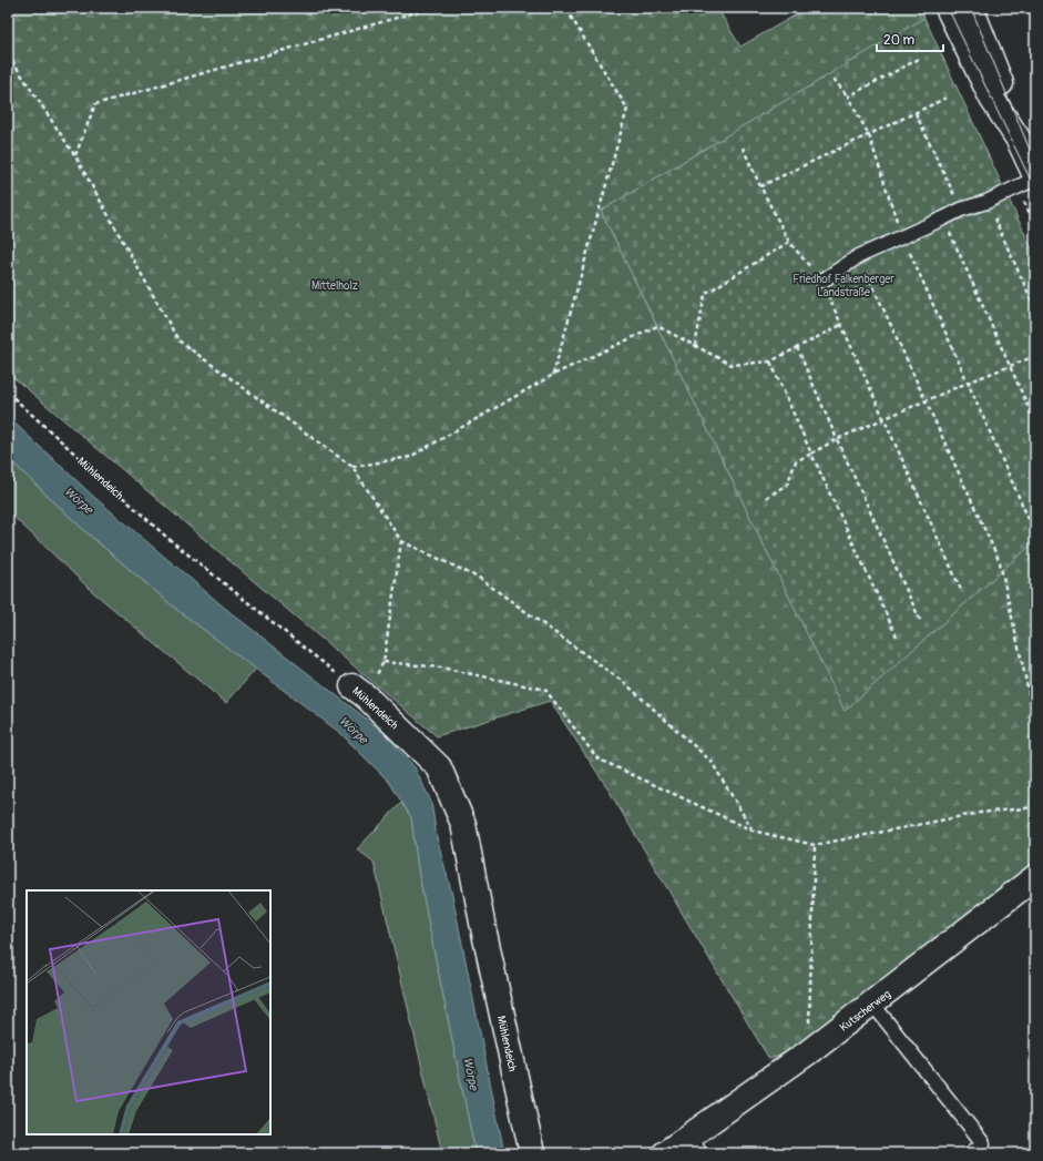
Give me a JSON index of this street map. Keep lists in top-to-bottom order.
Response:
{
  "streets": {
    "street": ["Mühlendeich", "Kutscherweg"]
  },
  "water": ["Wörpe"],
  "parks": ["Friedhof Falkenberger Landstraße", "Mittelholz"],
  "scale_bar": "20 m"
}
